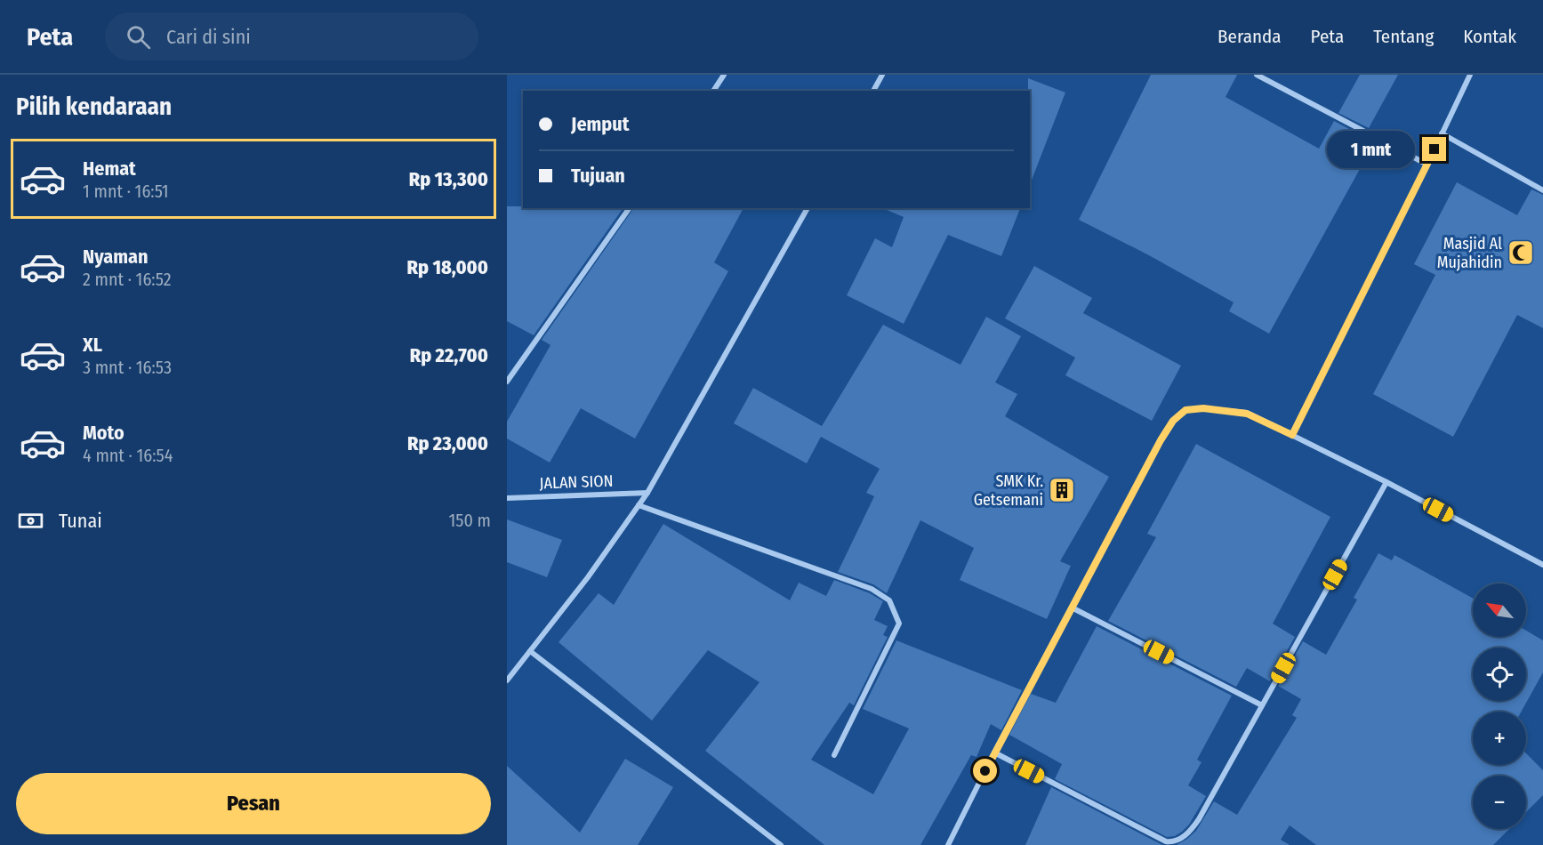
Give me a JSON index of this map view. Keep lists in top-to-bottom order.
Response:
{
  "streets": {
    "street": ["JALAN SION"]
  },
  "places": {
    "mosque": ["Masjid Al Mujahidin"],
    "building": ["SMK Kr. Getsemani"]
  },
  "north": "top left",
  "page": {
    "header": "Peta",
    "search": "Cari di sini",
    "nav": [
      "Beranda",
      "Peta",
      "Tentang",
      "Kontak"
    ],
    "heading": "Pilih kendaraan",
    "banner": ["Jemput", "Tujuan"],
    "bubble": "1 mnt",
    "list": [
      {
        "name": "Hemat",
        "note": "1 mnt · 16:51",
        "value": "Rp 13,300"
      },
      {
        "name": "Nyaman",
        "note": "2 mnt · 16:52",
        "value": "Rp 18,000"
      },
      {
        "name": "XL",
        "note": "3 mnt · 16:53",
        "value": "Rp 22,700"
      },
      {
        "name": "Moto",
        "note": "4 mnt · 16:54",
        "value": "Rp 23,000"
      }
    ],
    "pay": ["Tunai", "150 m"],
    "map_buttons": ["+", "−"],
    "buttons": "Pesan"
  }
}
